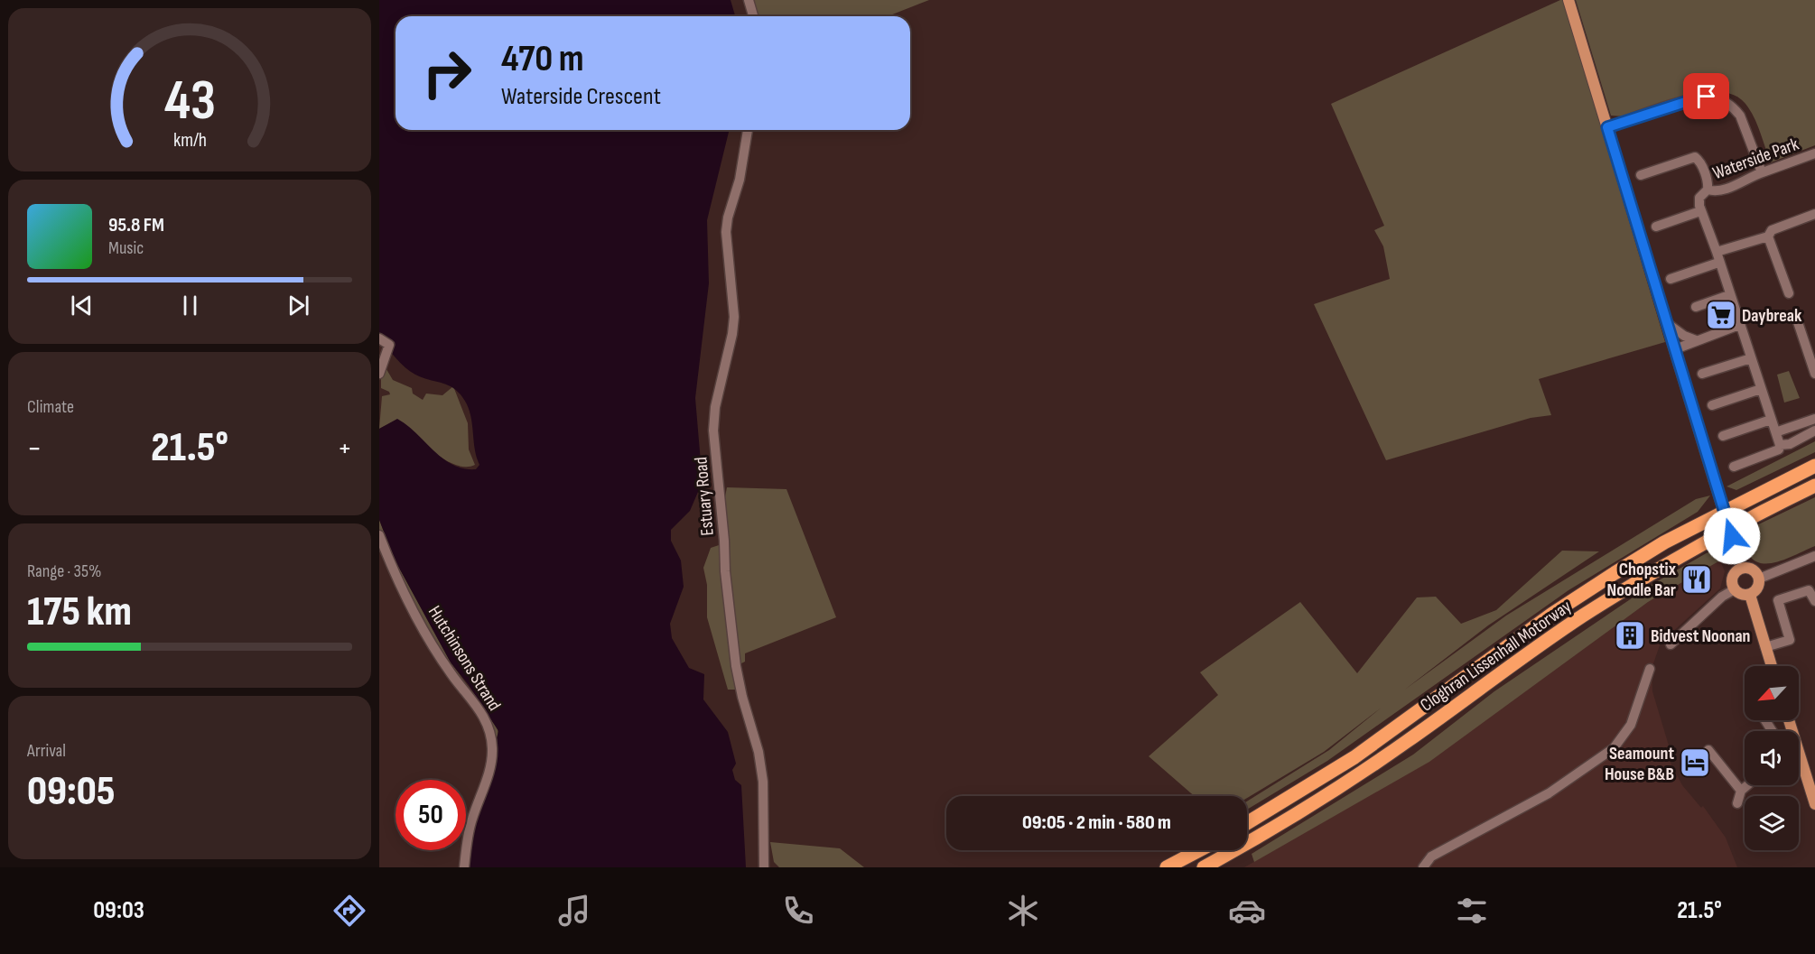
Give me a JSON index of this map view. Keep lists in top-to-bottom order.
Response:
{
  "streets": {
    "highway": ["Cloghran Lissenhall Motorway"],
    "street": ["Waterside Park", "Estuary Road", "Hutchinsons Strand"]
  },
  "places": {
    "supermarket": ["Daybreak"],
    "restaurant": ["Chopstix Noodle Bar"],
    "building": ["Bidvest Noonan"],
    "hotel": ["Seamount House B&B"]
  },
  "north": "bottom left",
  "page": {
    "turn": ["470 m", "Waterside Crescent"],
    "song": ["95.8 FM", "Music"],
    "tile": [
      "Climate",
      ["Range · 35%", "175 km"],
      ["Arrival", "09:05"]
    ],
    "heat": ["−", "21.5°", "+"],
    "limit": "50",
    "trip": "09:05 · 2 min · 580 m",
    "tabs": ["09:03", "21.5°"],
    "gauge": ["43", "km/h"]
  }
}
